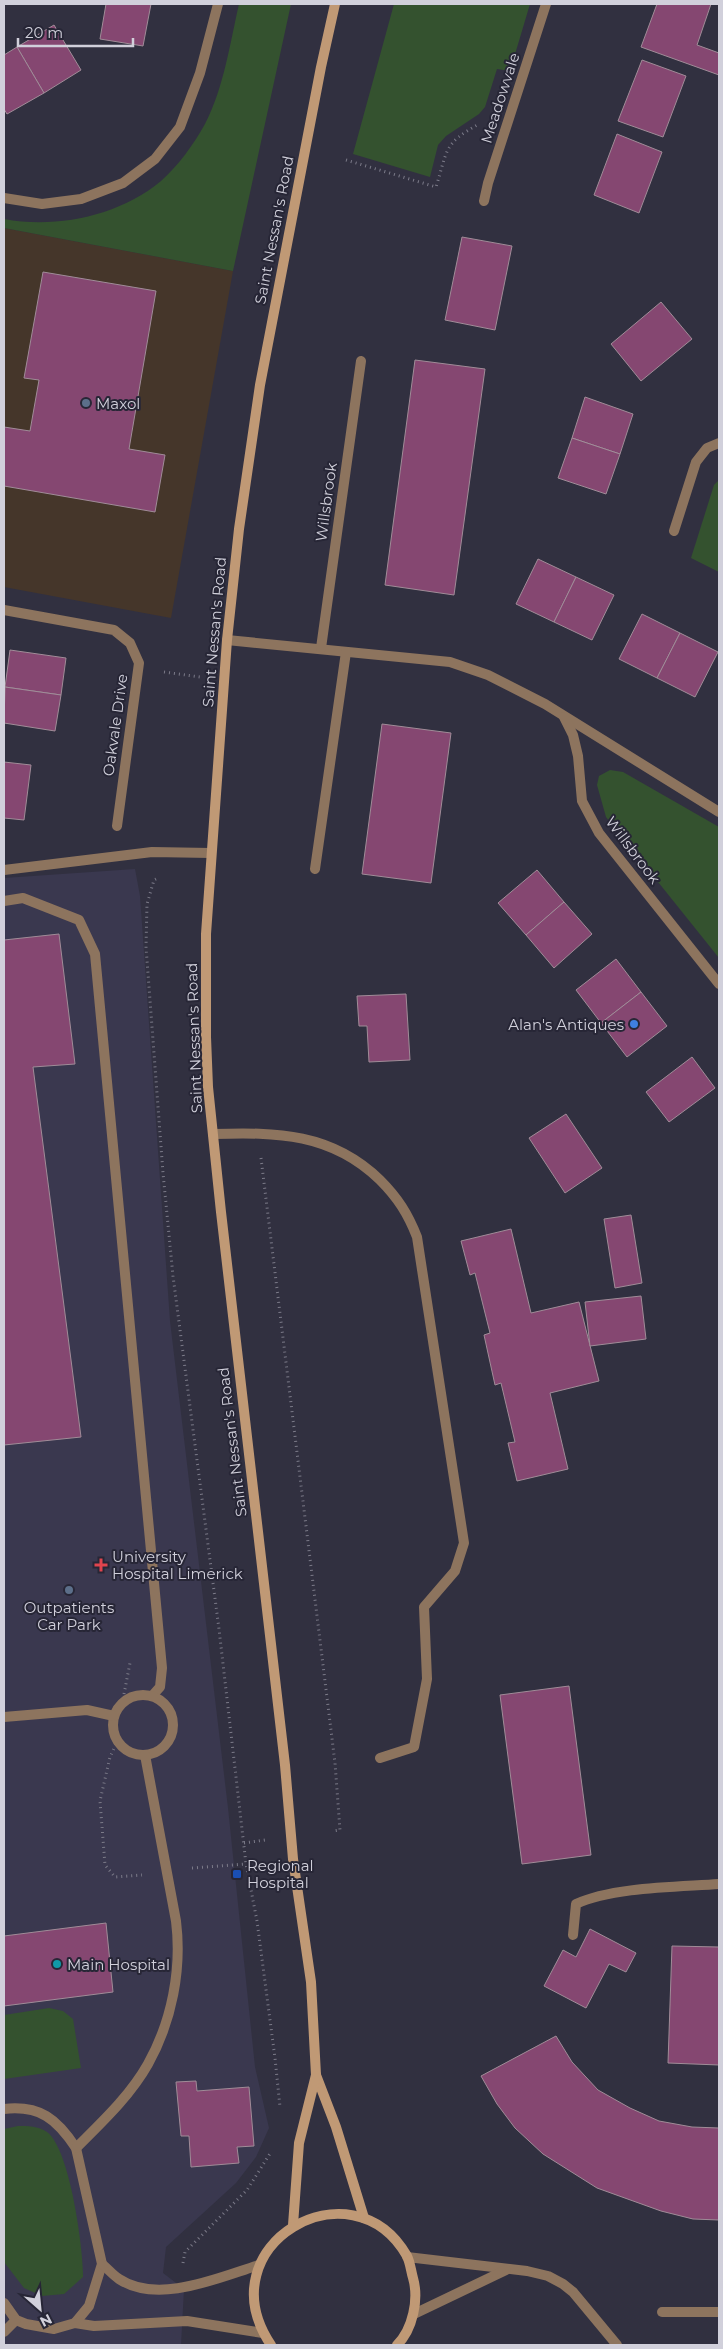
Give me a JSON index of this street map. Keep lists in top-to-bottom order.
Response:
{
  "streets": {
    "main road": ["Saint Nessan's Road"],
    "street": ["Meadowvale", "Willsbrook", "Oakvale Drive"]
  },
  "places": {
    "other": [
      "Maxol",
      "Alan's Antiques",
      "Outpatients Car Park",
      "Main Hospital"
    ],
    "health": ["University Hospital Limerick"],
    "transit": ["Regional Hospital"]
  },
  "scale_bar": "20 m",
  "north": "bottom right"
}
